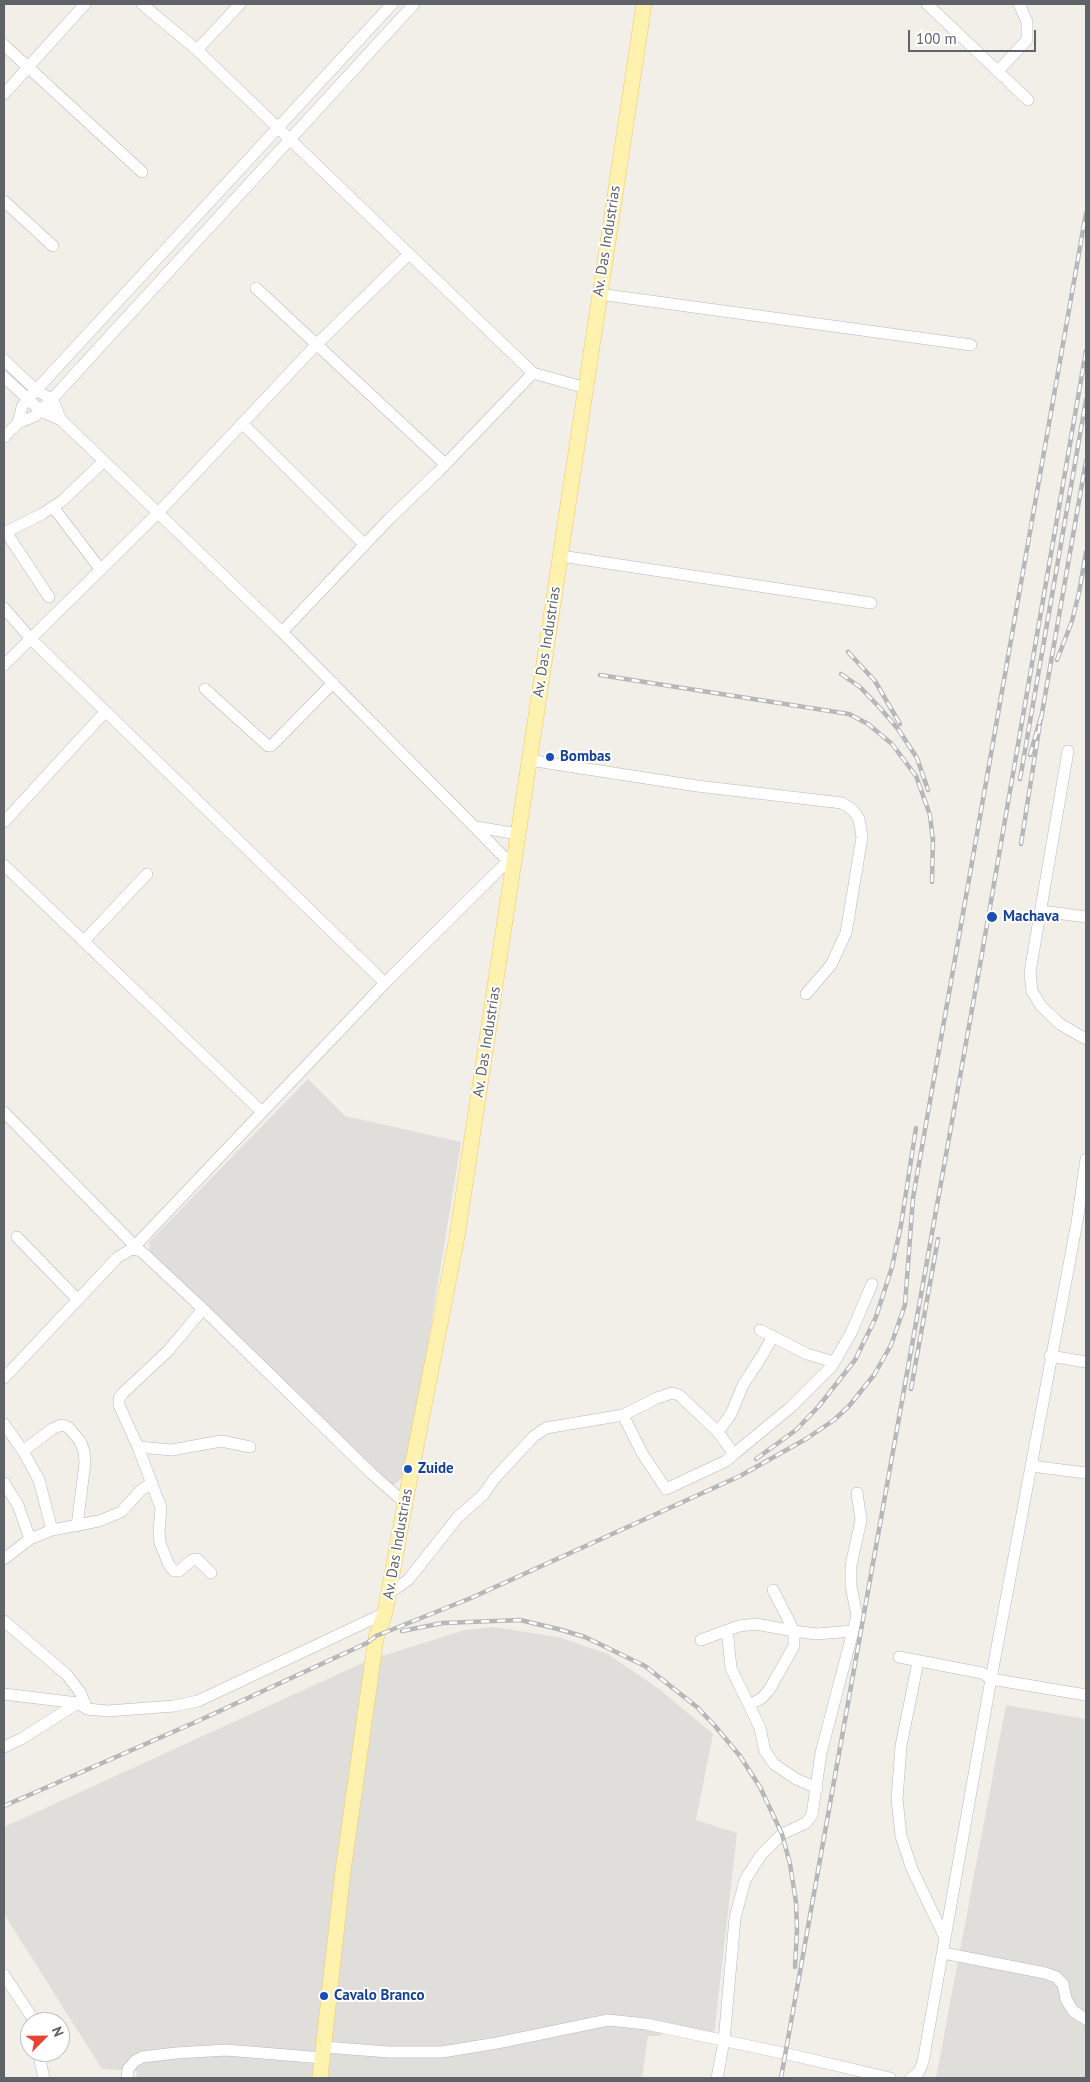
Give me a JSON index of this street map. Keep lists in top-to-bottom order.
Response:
{
  "streets": {
    "main road": ["Av. Das Industrias"]
  },
  "places": [
    "Bombas",
    "Machava",
    "Zuide",
    "Cavalo Branco"
  ],
  "scale_bar": "100 m",
  "north": "top right"
}
